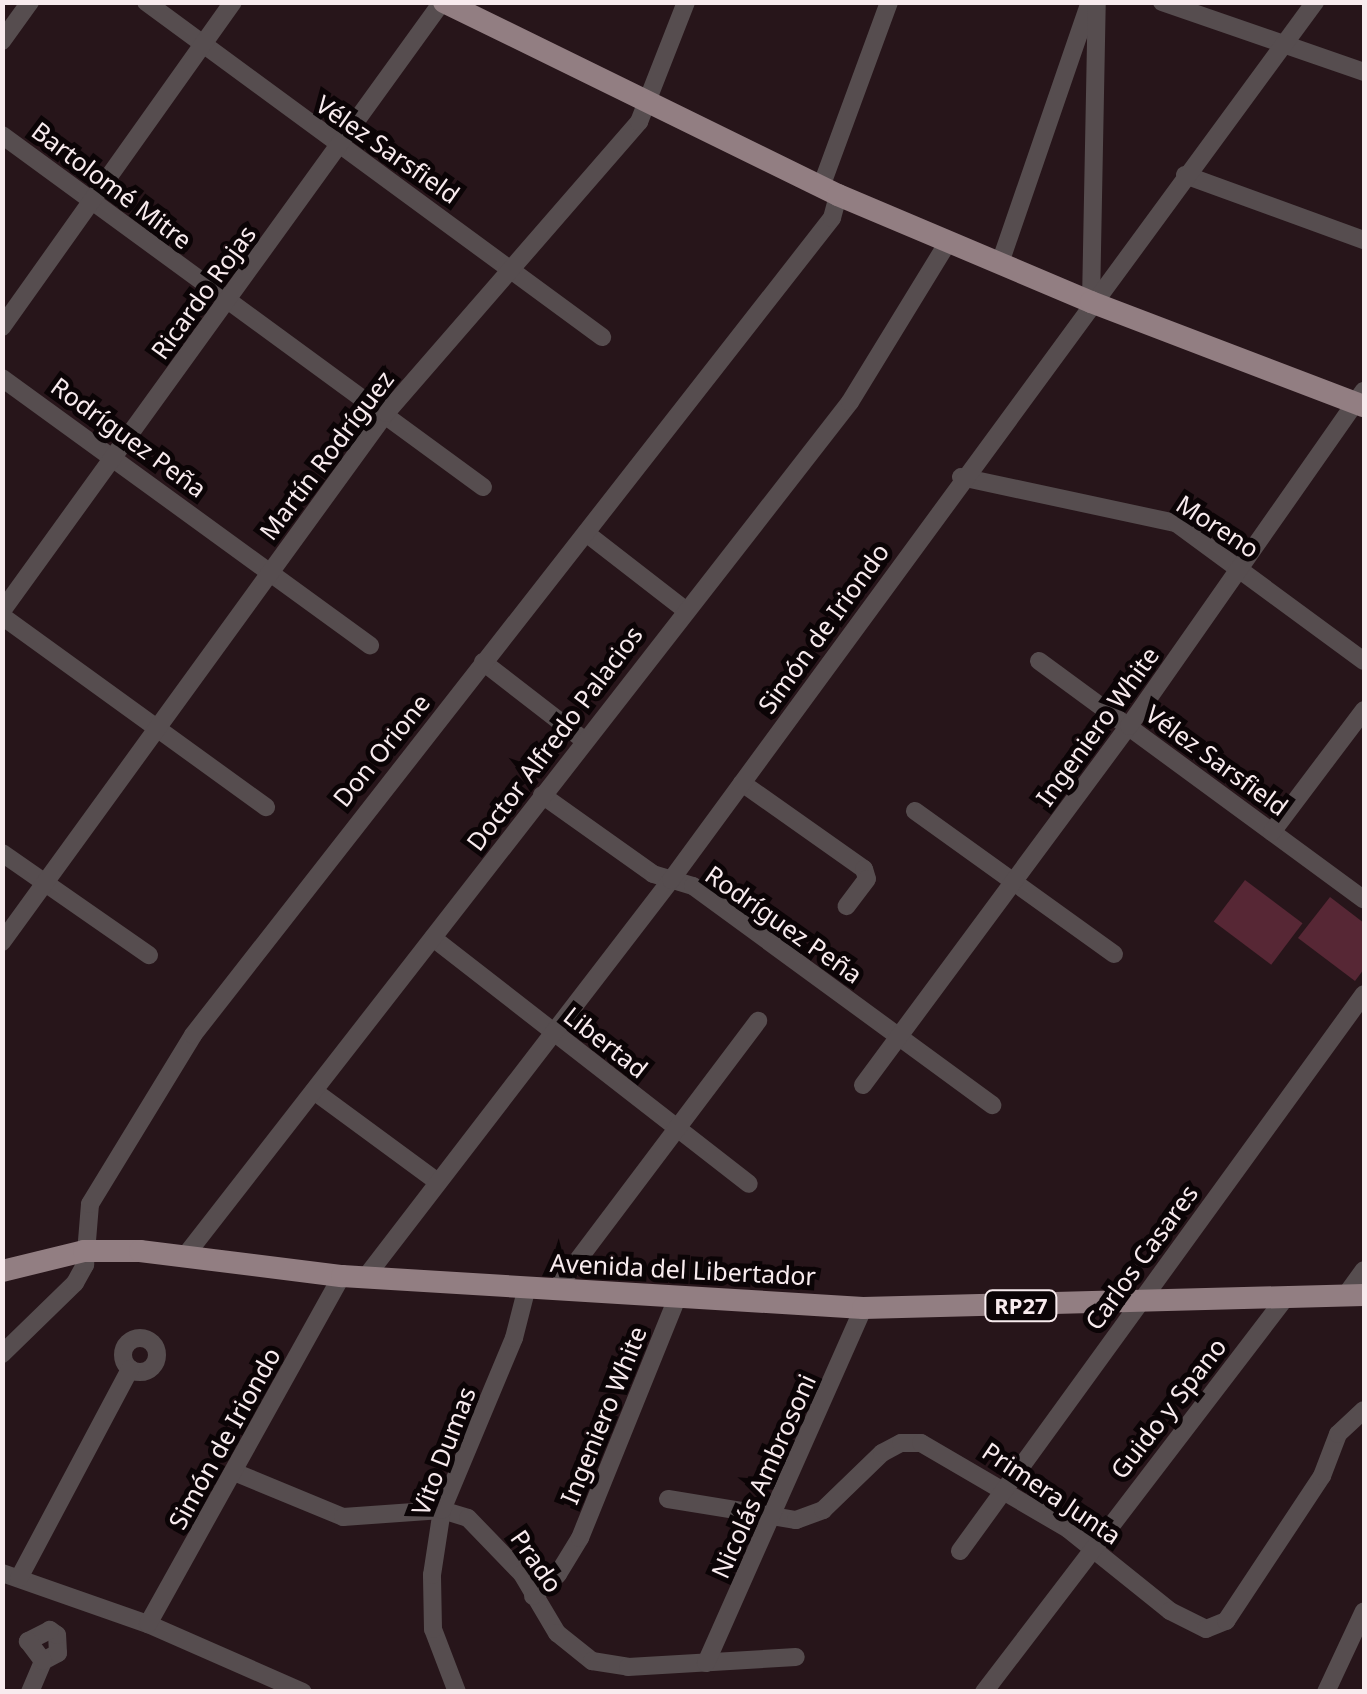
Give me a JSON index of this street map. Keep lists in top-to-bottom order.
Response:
{
  "streets": {
    "main road": ["Avenida del Libertador", "RP27"],
    "street": [
      "Vélez Sarsfield",
      "Bartolomé Mitre",
      "Ricardo Rojas",
      "Rodríguez Peña",
      "Martín Rodríguez",
      "Moreno",
      "Simón de Iriondo",
      "Ingeniero White",
      "Doctor Alfredo Palacios",
      "Don Orione",
      "Libertad",
      "Carlos Casares",
      "Guido y Spano",
      "Vito Dumas",
      "Nicolás Ambrosoni",
      "Primera Junta",
      "Prado"
    ]
  },
  "crossings": [
    ["Vélez Sarsfield", "Ricardo Rojas"],
    ["Vélez Sarsfield", "Martín Rodríguez"],
    ["Vélez Sarsfield", "Ingeniero White"],
    ["Bartolomé Mitre", "Ricardo Rojas"],
    ["Bartolomé Mitre", "Martín Rodríguez"],
    ["Ricardo Rojas", "Rodríguez Peña"],
    ["Rodríguez Peña", "Martín Rodríguez"],
    ["Rodríguez Peña", "Simón de Iriondo"],
    ["Rodríguez Peña", "Ingeniero White"],
    ["Rodríguez Peña", "Doctor Alfredo Palacios"],
    ["Moreno", "Simón de Iriondo"],
    ["Moreno", "Ingeniero White"],
    ["Simón de Iriondo", "Libertad"],
    ["Simón de Iriondo", "Avenida del Libertador"],
    ["Ingeniero White", "Avenida del Libertador"],
    ["Ingeniero White", "Prado"],
    ["Doctor Alfredo Palacios", "Libertad"],
    ["Doctor Alfredo Palacios", "Avenida del Libertador"],
    ["Don Orione", "Avenida del Libertador"],
    ["Carlos Casares", "Avenida del Libertador"],
    ["Carlos Casares", "Primera Junta"],
    ["Avenida del Libertador", "Guido y Spano"],
    ["Avenida del Libertador", "Vito Dumas"],
    ["Avenida del Libertador", "Nicolás Ambrosoni"],
    ["Guido y Spano", "Primera Junta"],
    ["Vito Dumas", "Prado"],
    ["Nicolás Ambrosoni", "Primera Junta"],
    ["Nicolás Ambrosoni", "Prado"]
  ]
}
